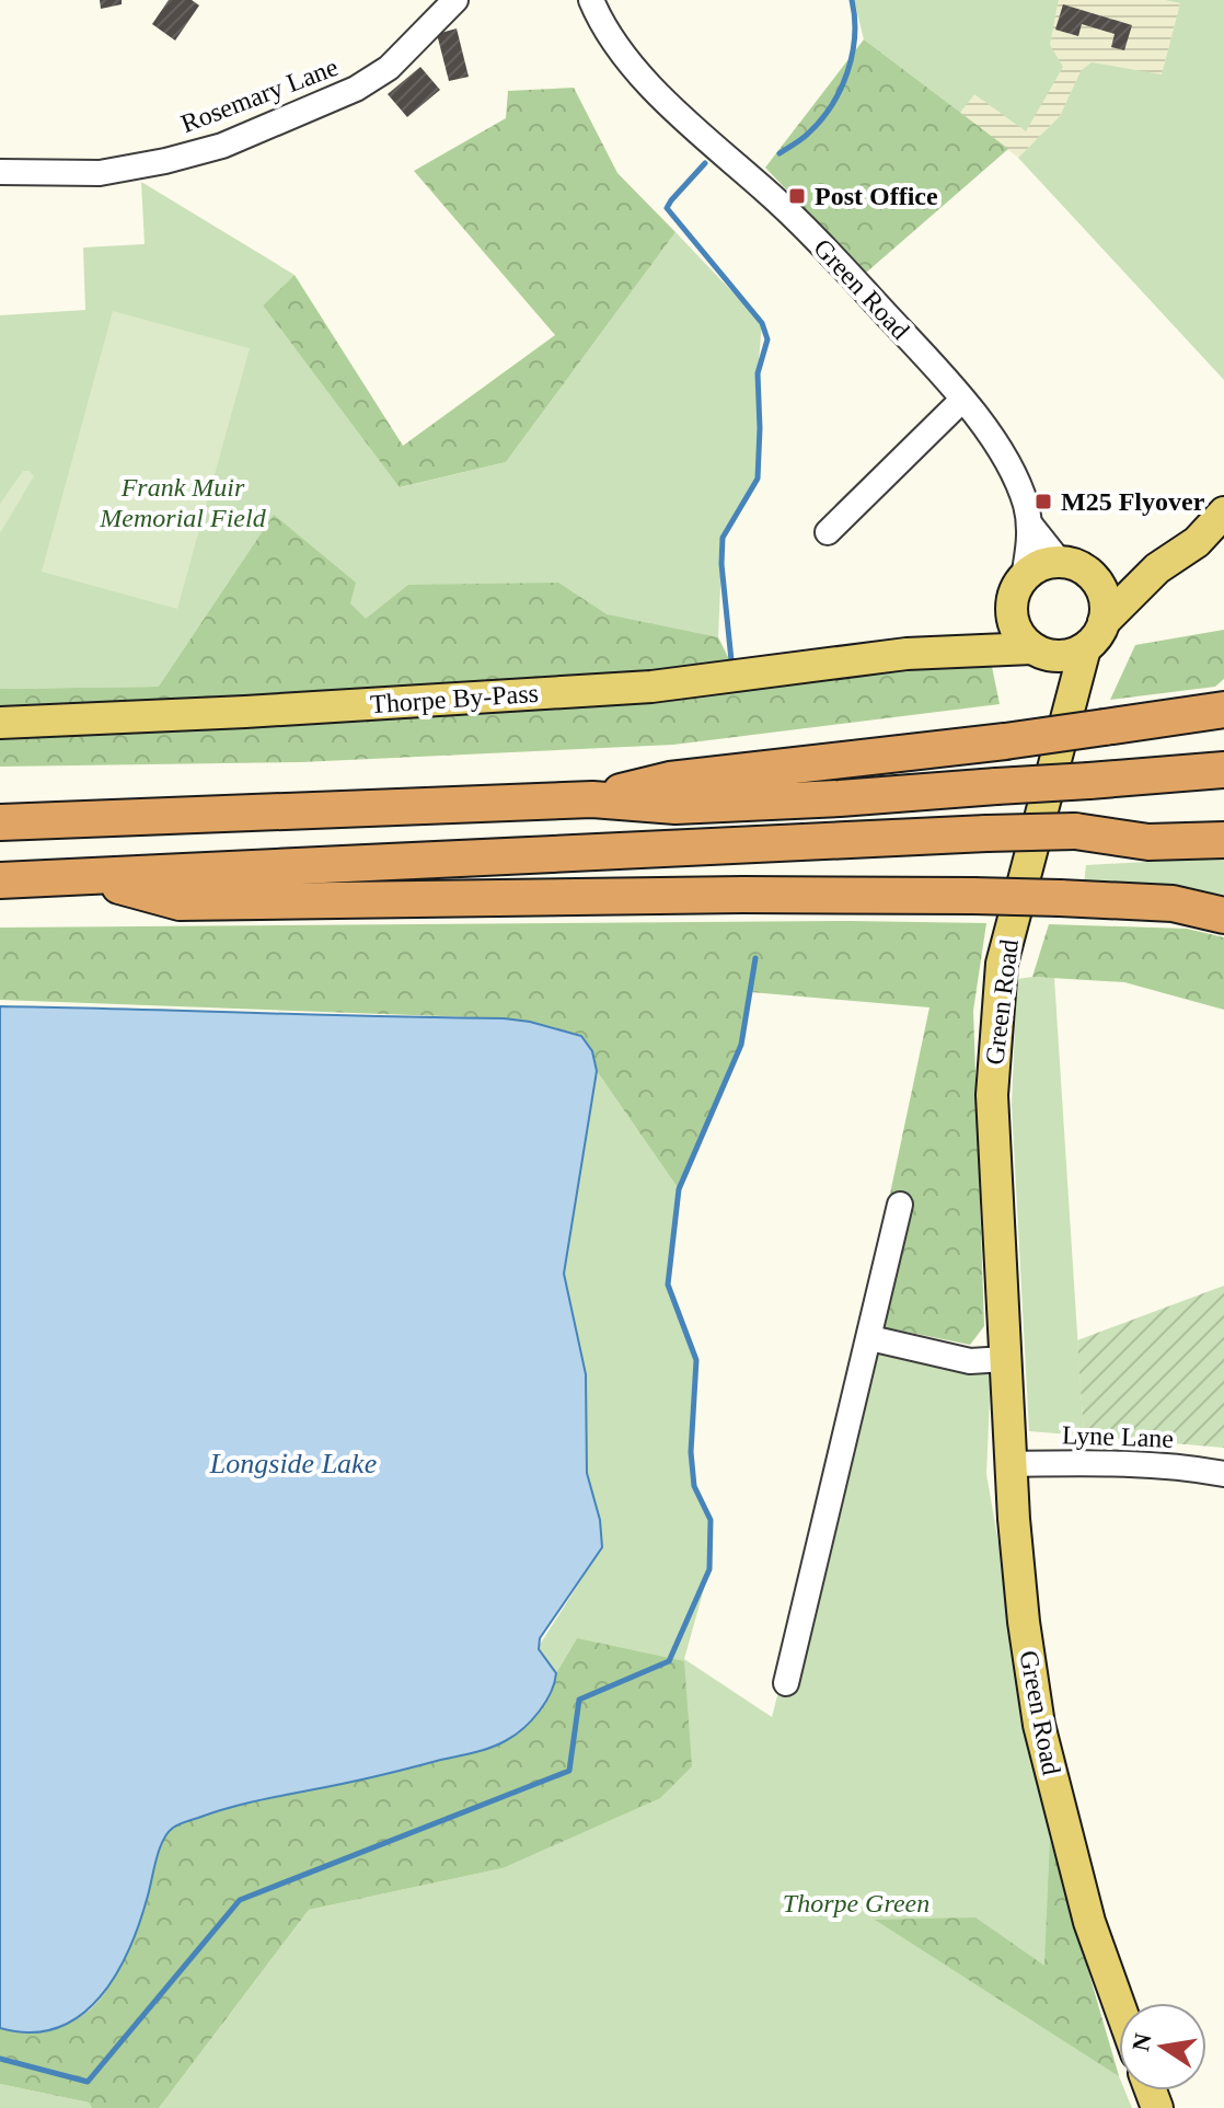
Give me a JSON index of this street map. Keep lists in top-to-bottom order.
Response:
{
  "streets": {
    "main road": ["Green Road", "Thorpe By-Pass"],
    "street": ["Rosemary Lane", "Lyne Lane"]
  },
  "crossings": [
    ["Green Road", "Thorpe By-Pass"],
    ["Green Road", "Lyne Lane"]
  ],
  "water": ["Longside Lake"],
  "parks": ["Frank Muir Memorial Field", "Thorpe Green"],
  "places": {
    "transit": ["Post Office", "M25 Flyover"]
  },
  "north": "left"
}
